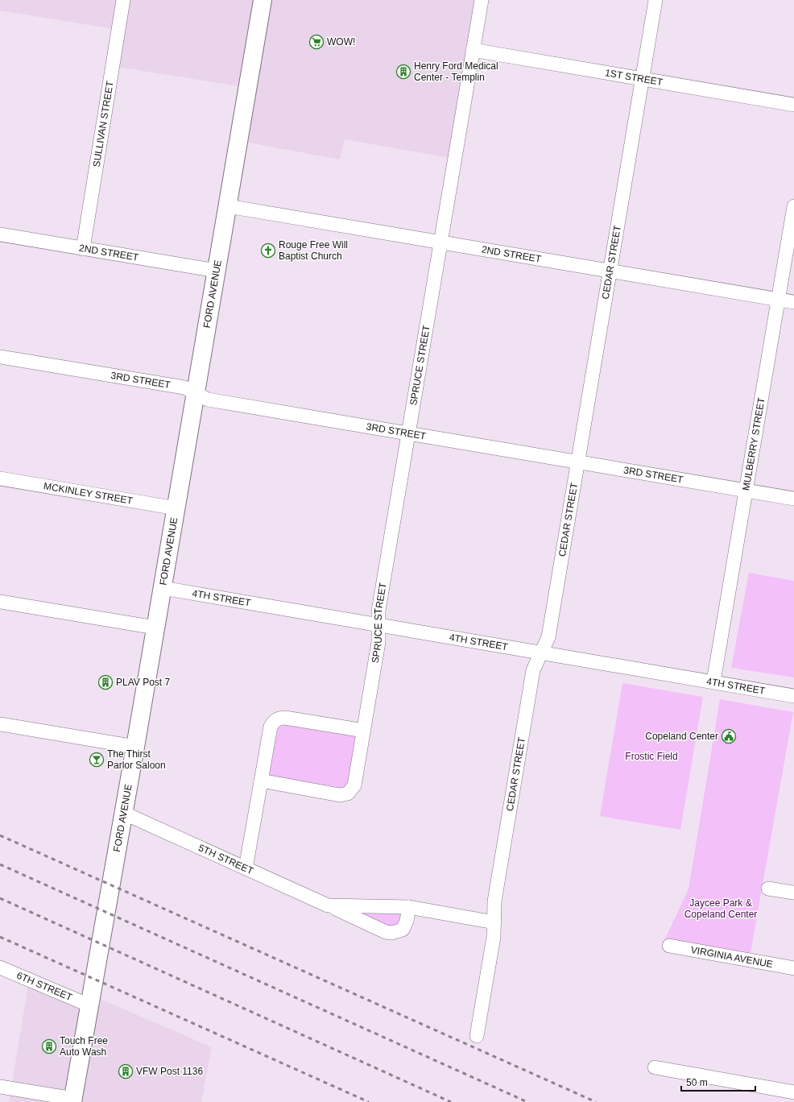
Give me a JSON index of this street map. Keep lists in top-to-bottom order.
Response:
{
  "streets": {
    "main road": ["FORD AVENUE"],
    "street": [
      "1ST STREET",
      "SULLIVAN STREET",
      "2ND STREET",
      "CEDAR STREET",
      "SPRUCE STREET",
      "3RD STREET",
      "MULBERRY STREET",
      "MCKINLEY STREET",
      "4TH STREET",
      "5TH STREET",
      "VIRGINIA AVENUE",
      "6TH STREET"
    ]
  },
  "crossings": [
    ["1ST STREET", "CEDAR STREET"],
    ["1ST STREET", "SPRUCE STREET"],
    ["SULLIVAN STREET", "2ND STREET"],
    ["2ND STREET", "CEDAR STREET"],
    ["2ND STREET", "FORD AVENUE"],
    ["2ND STREET", "SPRUCE STREET"],
    ["2ND STREET", "MULBERRY STREET"],
    ["CEDAR STREET", "3RD STREET"],
    ["CEDAR STREET", "4TH STREET"],
    ["CEDAR STREET", "5TH STREET"],
    ["FORD AVENUE", "3RD STREET"],
    ["FORD AVENUE", "MCKINLEY STREET"],
    ["FORD AVENUE", "4TH STREET"],
    ["FORD AVENUE", "5TH STREET"],
    ["FORD AVENUE", "6TH STREET"],
    ["SPRUCE STREET", "3RD STREET"],
    ["SPRUCE STREET", "4TH STREET"],
    ["3RD STREET", "MULBERRY STREET"],
    ["MULBERRY STREET", "4TH STREET"]
  ],
  "parks": ["Frostic Field", "Jaycee Park & Copeland Center"],
  "places": {
    "supermarket": ["WOW!"],
    "building": [
      "Henry Ford Medical Center - Templin",
      "PLAV Post 7",
      "Touch Free Auto Wash",
      "VFW Post 1136"
    ],
    "church": ["Rouge Free Will Baptist Church"],
    "public building": ["Copeland Center"],
    "bar": ["The Thirst Parlor Saloon"]
  },
  "scale_bar": "50 m"
}
